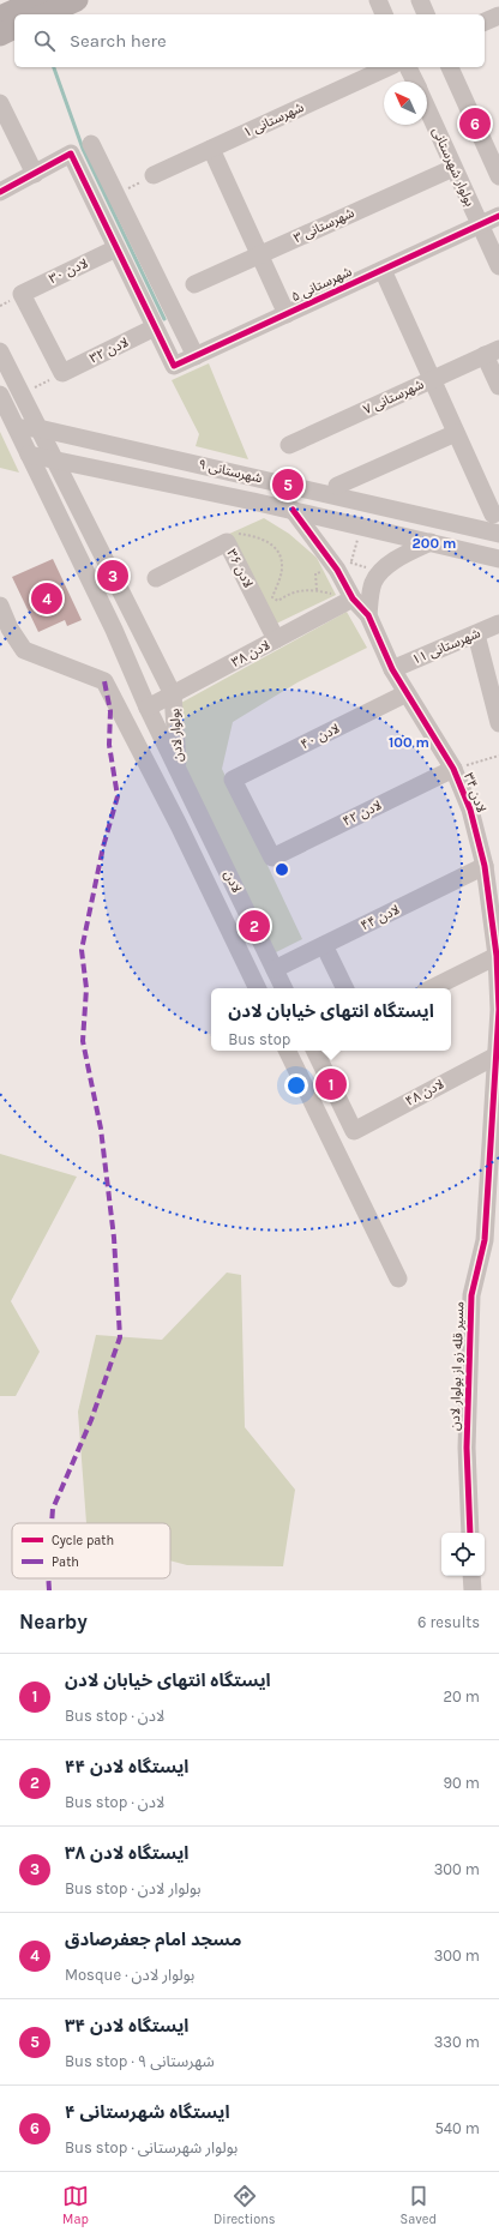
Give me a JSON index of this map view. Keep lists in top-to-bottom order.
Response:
{
  "streets": {
    "street": [
      "شهرستانی ۱",
      "بولوار شهرستانی",
      "شهرستانی ۳",
      "لادن ۳۰",
      "شهرستانی ۵",
      "لادن ۳۲",
      "شهرستانی ۷",
      "شهرستانی ۹",
      "لادن ۳۶",
      "شهرستانی ۱۱",
      "لادن ۳۸",
      "بولوار لادن",
      "لادن ۴۰",
      "لادن ۳۴",
      "لادن ۴۲",
      "لادن",
      "لادن ۴۴",
      "لادن ۴۸",
      "مسیر قله زو از بولوار لادن"
    ]
  },
  "crossings": [
    ["بولوار شهرستانی", "شهرستانی ۳"],
    ["بولوار شهرستانی", "شهرستانی ۵"],
    ["لادن ۳۰", "لادن ۳۲"],
    ["شهرستانی ۵", "لادن ۳۲"],
    ["شهرستانی ۹", "بولوار لادن"],
    ["لادن ۳۶", "لادن ۳۸"],
    ["شهرستانی ۱۱", "لادن ۳۴"],
    ["لادن ۳۸", "بولوار لادن"],
    ["بولوار لادن", "لادن"],
    ["لادن ۴۰", "لادن ۳۴"],
    ["لادن ۴۰", "لادن ۴۲"],
    ["لادن ۳۴", "لادن ۴۲"],
    ["لادن ۳۴", "لادن ۴۴"],
    ["لادن ۳۴", "لادن ۴۸"],
    ["لادن ۳۴", "مسیر قله زو از بولوار لادن"],
    ["لادن", "لادن ۴۴"],
    ["لادن ۴۸", "مسیر قله زو از بولوار لادن"]
  ],
  "legend": ["Cycle path", "Path"],
  "north": "top left",
  "page": {
    "search": "Search here",
    "pins": [
      "6",
      "5",
      "3",
      "4",
      "2",
      "1"
    ],
    "popup": ["ایستگاه انتهای خیابان لادن", "Bus stop"],
    "heading": ["Nearby", "6 results"],
    "list": [
      {
        "mark": "1",
        "name": "ایستگاه انتهای خیابان لادن",
        "note": "Bus stop · لادن",
        "value": "20 m"
      },
      {
        "mark": "2",
        "name": "ایستگاه لادن ۴۴",
        "note": "Bus stop · لادن",
        "value": "90 m"
      },
      {
        "mark": "3",
        "name": "ایستگاه لادن ۳۸",
        "note": "Bus stop · بولوار لادن",
        "value": "300 m"
      },
      {
        "mark": "4",
        "name": "مسجد امام جعفرصادق",
        "note": "Mosque · بولوار لادن",
        "value": "300 m"
      },
      {
        "mark": "5",
        "name": "ایستگاه لادن ۳۴",
        "note": "Bus stop · شهرستانی ۹",
        "value": "330 m"
      },
      {
        "mark": "6",
        "name": "ایستگاه شهرستانی ۴",
        "note": "Bus stop · بولوار شهرستانی",
        "value": "540 m"
      }
    ],
    "nav": ["Map", "Directions", "Saved"]
  },
  "rings": ["200 m", "100 m"]
}
